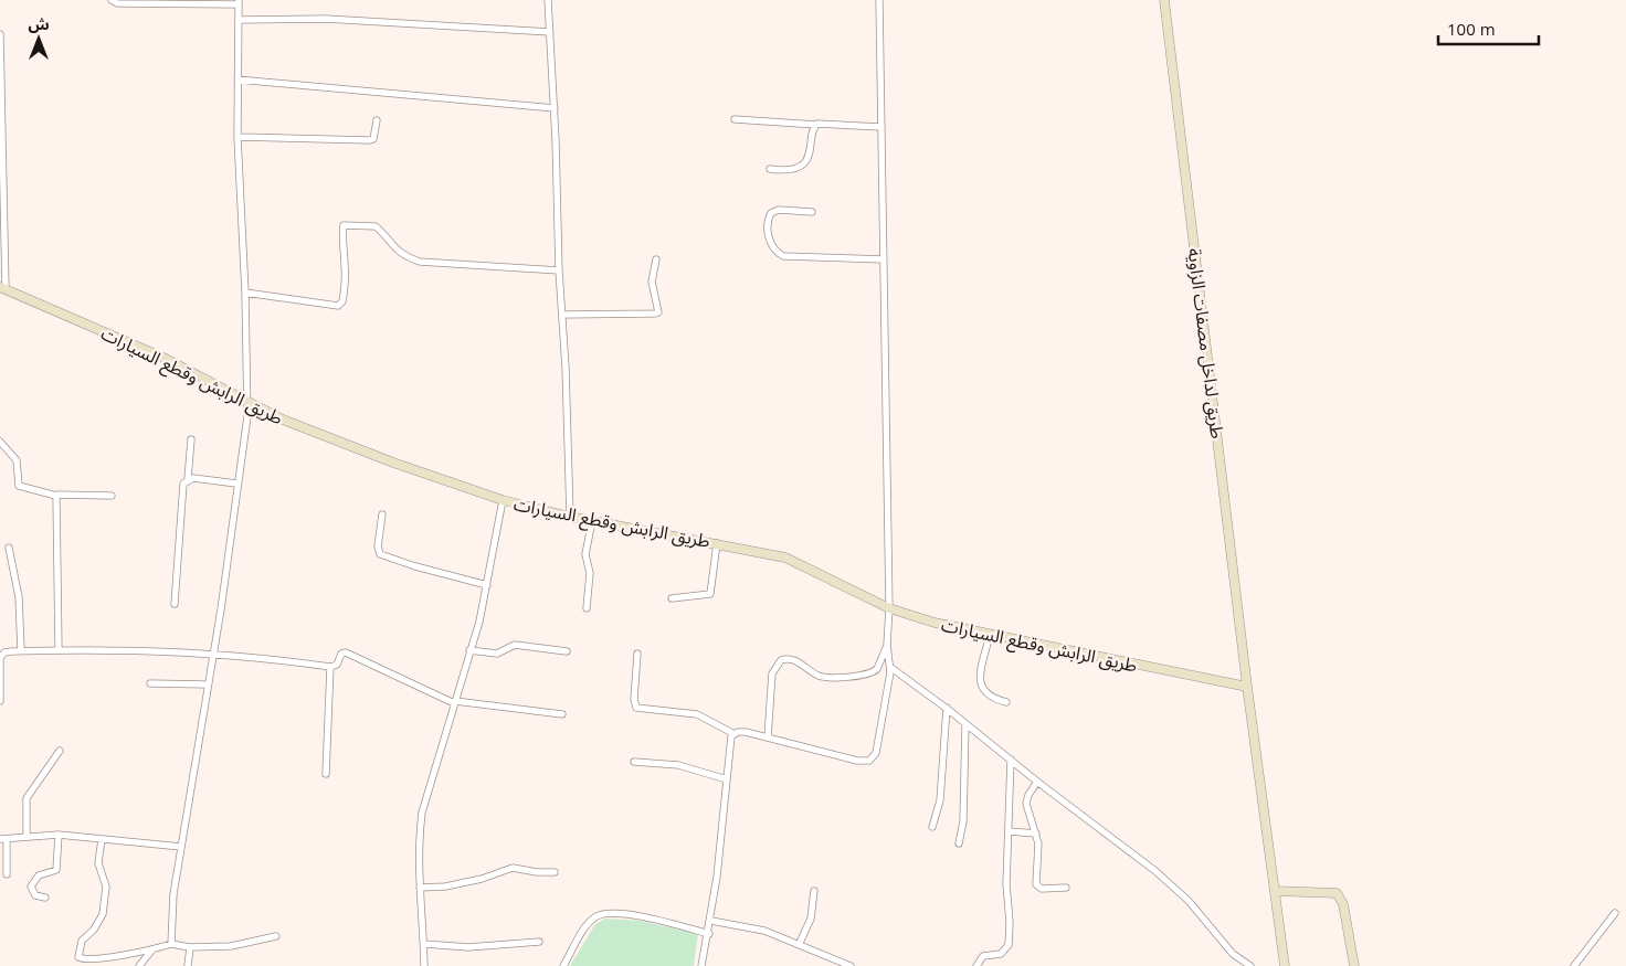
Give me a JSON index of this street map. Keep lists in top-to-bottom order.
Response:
{
  "streets": {
    "main road": ["طريق لداخل مصفات الزاوية", "طريق الرابش وقطع السيارات"]
  },
  "crossings": [
    ["طريق لداخل مصفات الزاوية", "طريق الرابش وقطع السيارات"]
  ],
  "scale_bar": "100 m",
  "north": "top"
}
